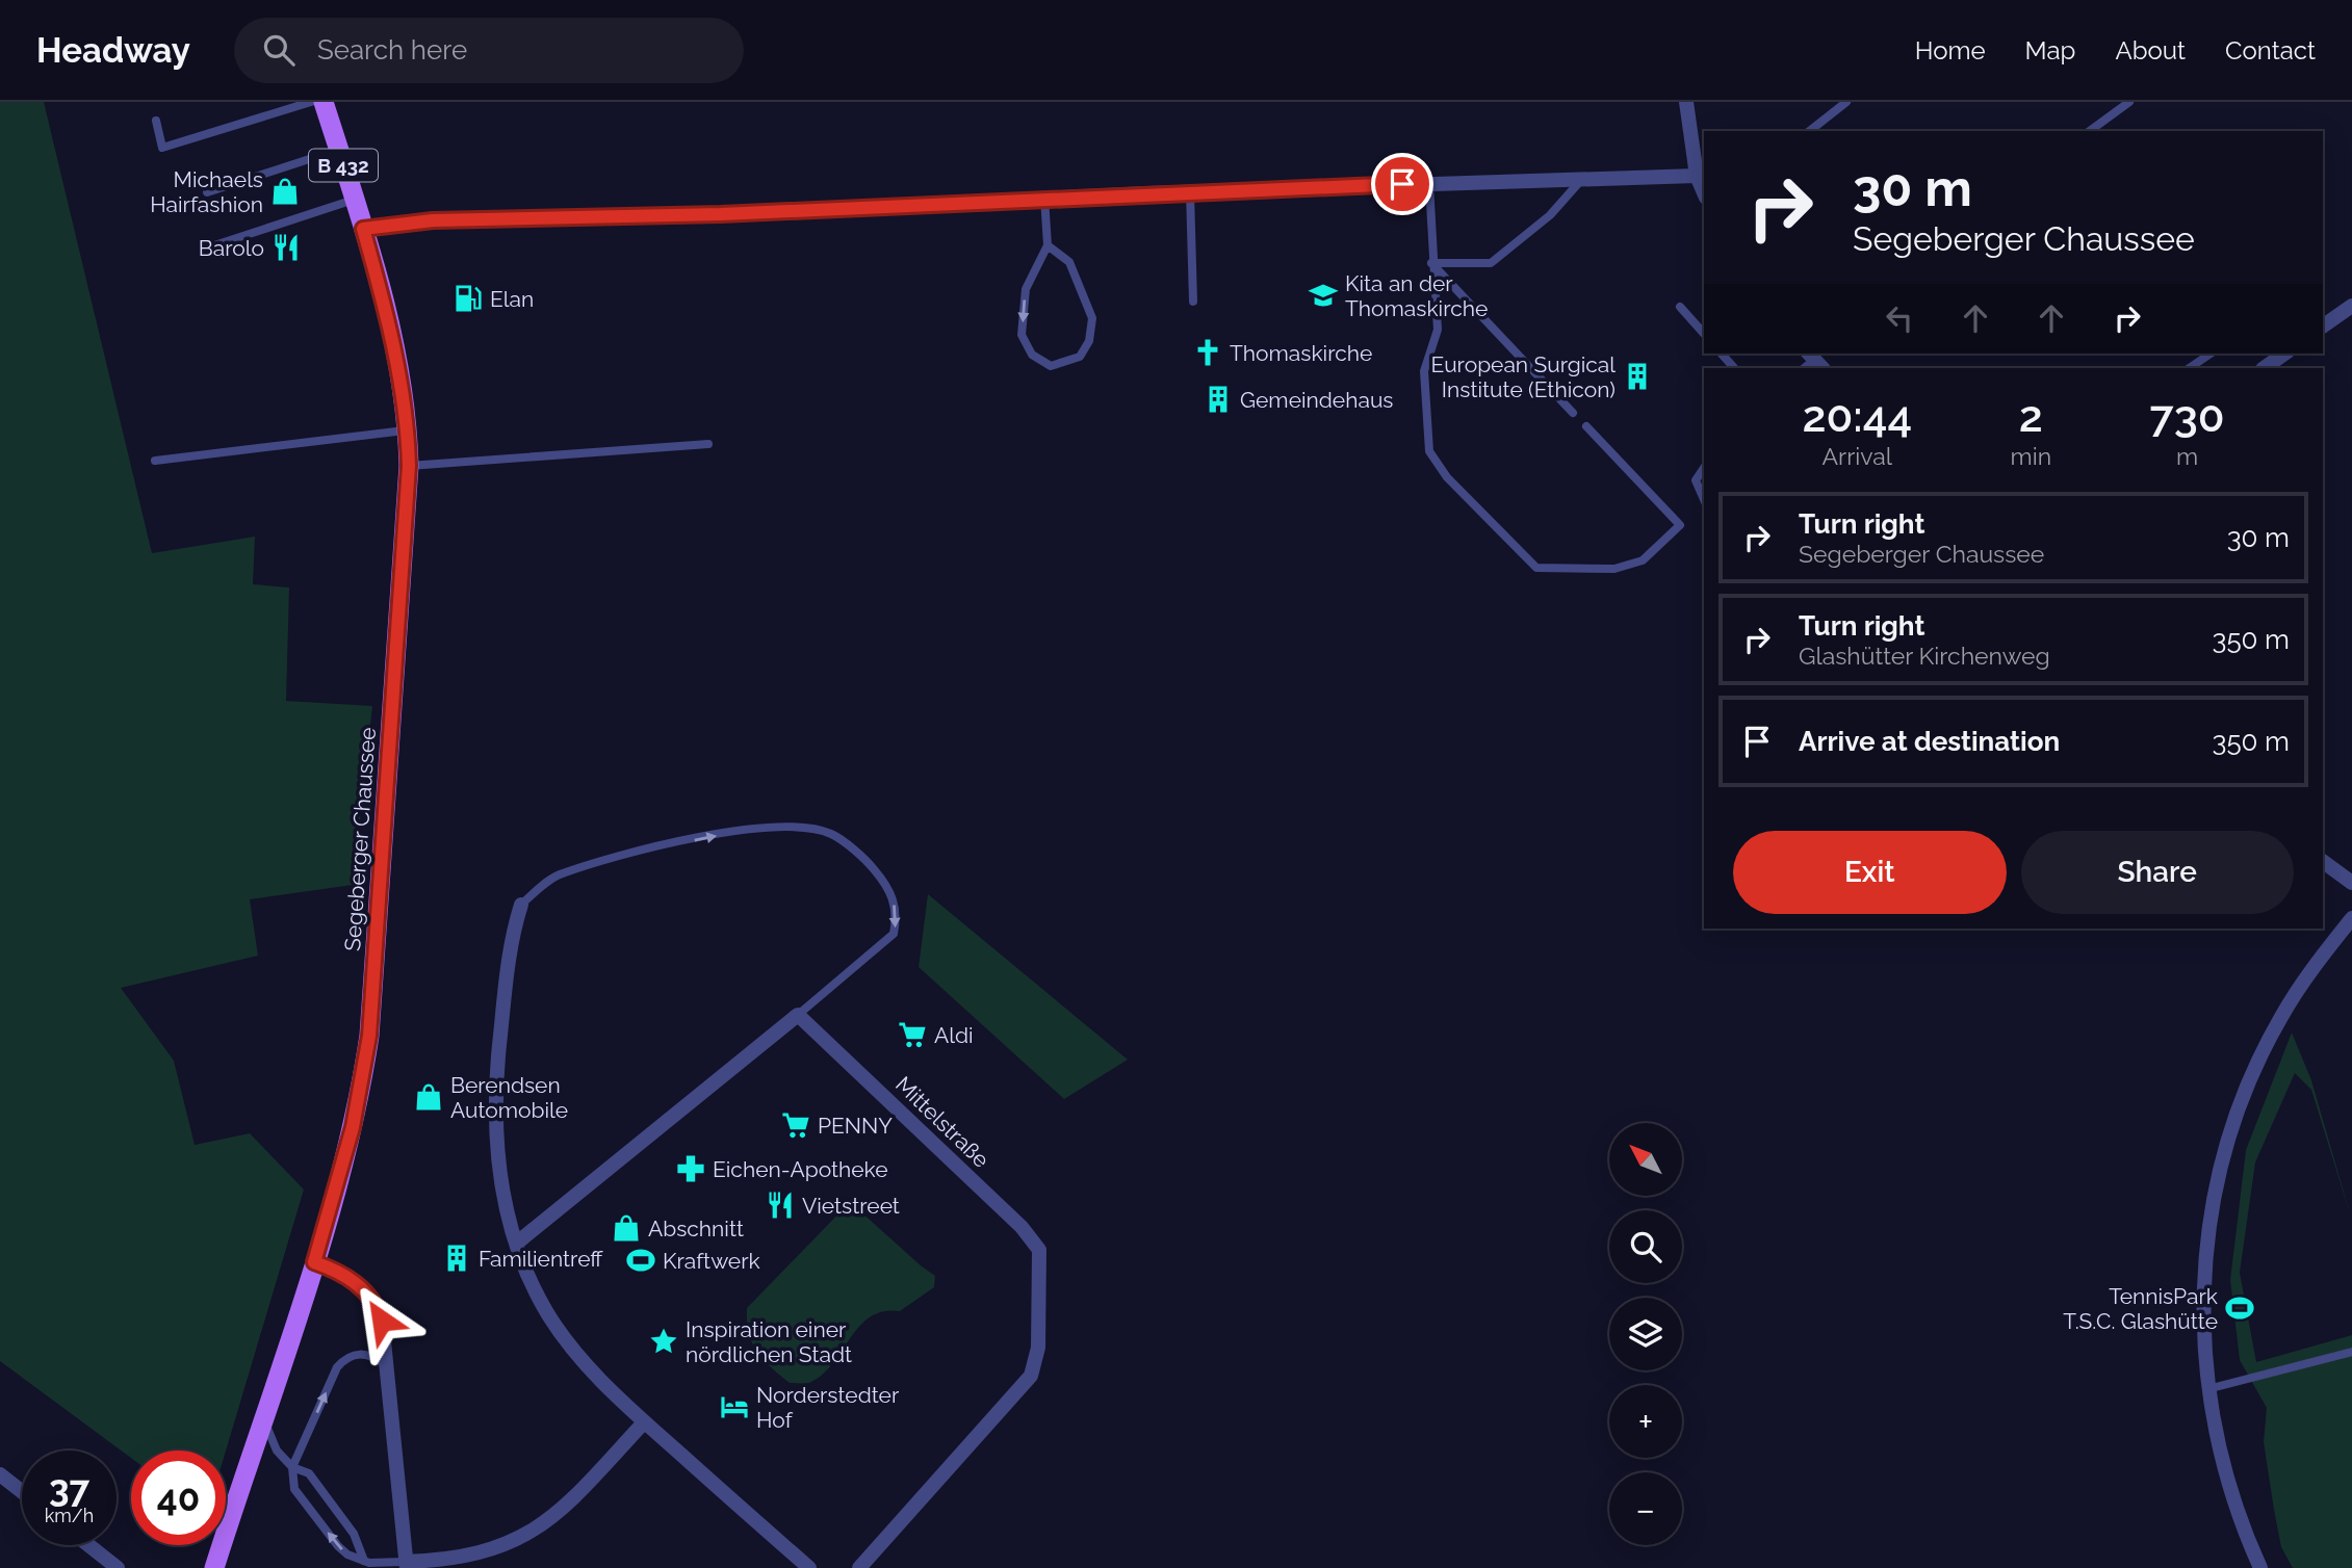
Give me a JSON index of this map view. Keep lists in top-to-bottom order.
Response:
{
  "streets": {
    "main road": ["B 432", "Segeberger Chaussee"],
    "street": ["Mittelstraße"]
  },
  "places": {
    "shop": ["Michaels Hairfashion", "Berendsen Automobile", "Abschnitt"],
    "restaurant": ["Barolo", "Vietstreet"],
    "school or university": ["Kita an der Thomaskirche"],
    "fuel station": ["Elan"],
    "church": ["Thomaskirche"],
    "building": ["European Surgical Institute (Ethicon)", "Gemeindehaus", "Familientreff"],
    "supermarket": ["Aldi", "PENNY"],
    "pharmacy": ["Eichen-Apotheke"],
    "sports": ["Kraftwerk", "TennisPark T.S.C. Glashütte"],
    "place": ["Inspiration einer nördlichen Stadt"],
    "hotel": ["Norderstedter Hof"]
  },
  "north": "top left",
  "page": {
    "header": "Headway",
    "search": "Search here",
    "nav": [
      "Home",
      "Map",
      "About",
      "Contact"
    ],
    "turn": ["30 m", "Segeberger Chaussee"],
    "eta": [
      "20:44",
      "Arrival",
      "2",
      "min",
      "730",
      "m"
    ],
    "list": [
      {
        "name": "Turn right",
        "note": "Segeberger Chaussee",
        "value": "30 m"
      },
      {
        "name": "Turn right",
        "note": "Glashütter Kirchenweg",
        "value": "350 m"
      },
      {
        "name": "Arrive at destination",
        "value": "350 m"
      }
    ],
    "buttons": ["Exit", "Share"],
    "map_buttons": ["+", "−"],
    "speed": "37 km/h",
    "limit": "40"
  }
}
